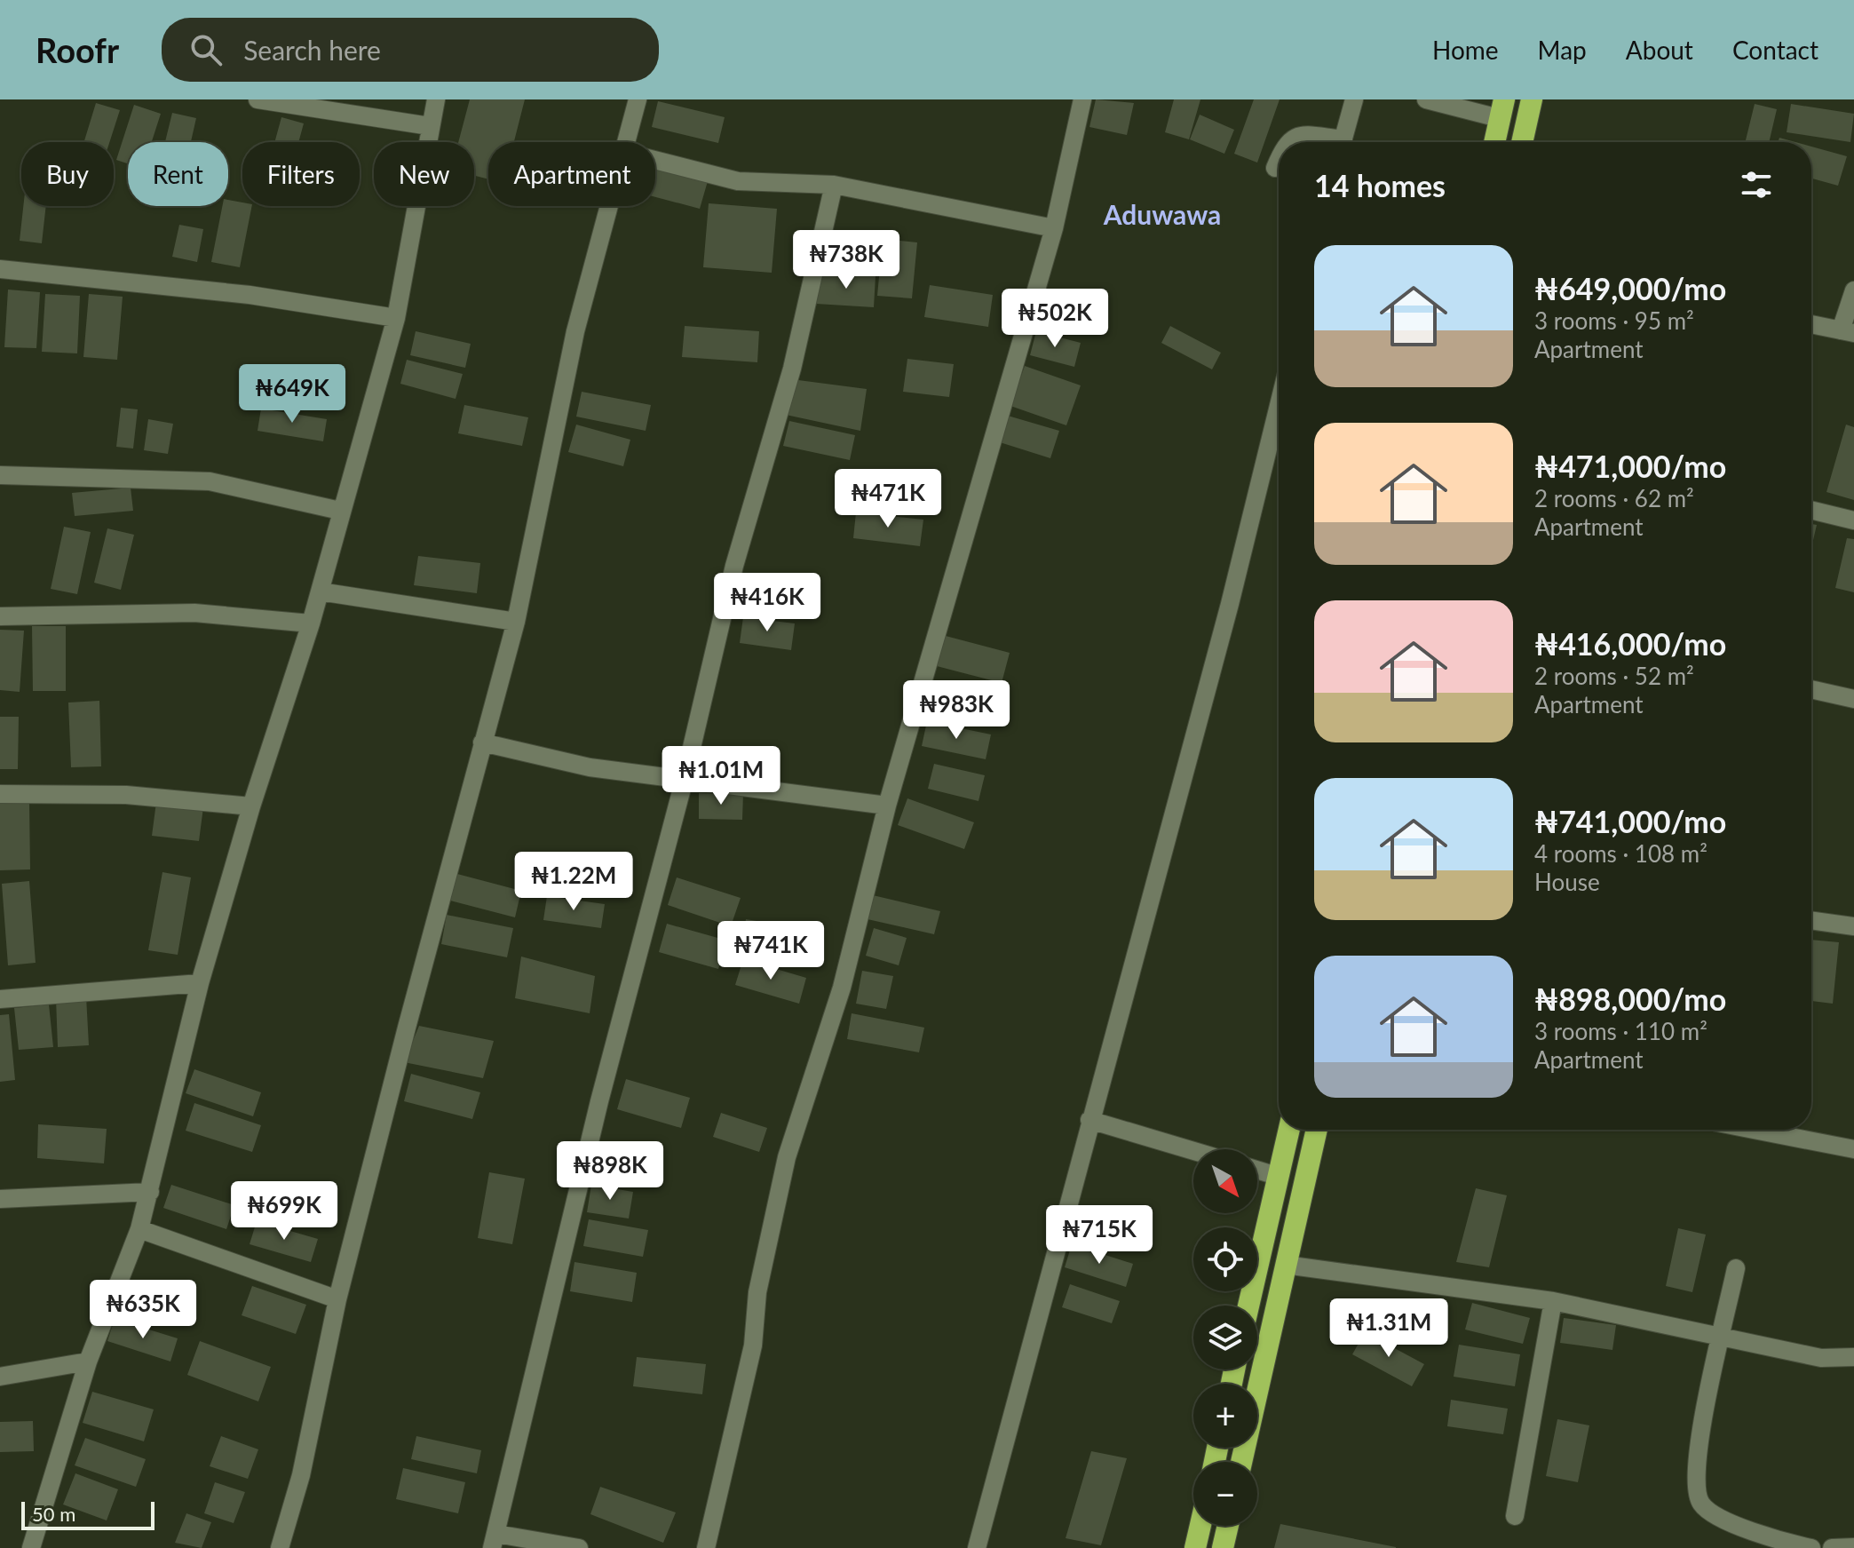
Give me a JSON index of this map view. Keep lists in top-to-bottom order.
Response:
{
  "districts": ["Aduwawa"],
  "scale_bar": "50 m",
  "north": "bottom right",
  "page": {
    "header": "Roofr",
    "search": "Search here",
    "nav": [
      "Home",
      "Map",
      "About",
      "Contact"
    ],
    "chip": [
      "Buy",
      "Rent",
      "Filters",
      "New",
      "Apartment"
    ],
    "heading": "14 homes",
    "list": [
      {
        "name": "₦649,000/mo",
        "note": "3 rooms · 95 m² · Apartment"
      },
      {
        "name": "₦471,000/mo",
        "note": "2 rooms · 62 m² · Apartment"
      },
      {
        "name": "₦416,000/mo",
        "note": "2 rooms · 52 m² · Apartment"
      },
      {
        "name": "₦741,000/mo",
        "note": "4 rooms · 108 m² · House"
      },
      {
        "name": "₦898,000/mo",
        "note": "3 rooms · 110 m² · Apartment"
      }
    ],
    "price": [
      "₦738K",
      "₦502K",
      "₦649K",
      "₦471K",
      "₦416K",
      "₦983K",
      "₦1.01M",
      "₦1.22M",
      "₦741K",
      "₦898K",
      "₦699K",
      "₦715K",
      "₦635K",
      "₦1.31M"
    ],
    "map_buttons": ["+", "−"],
    "scale": "50 m"
  }
}
